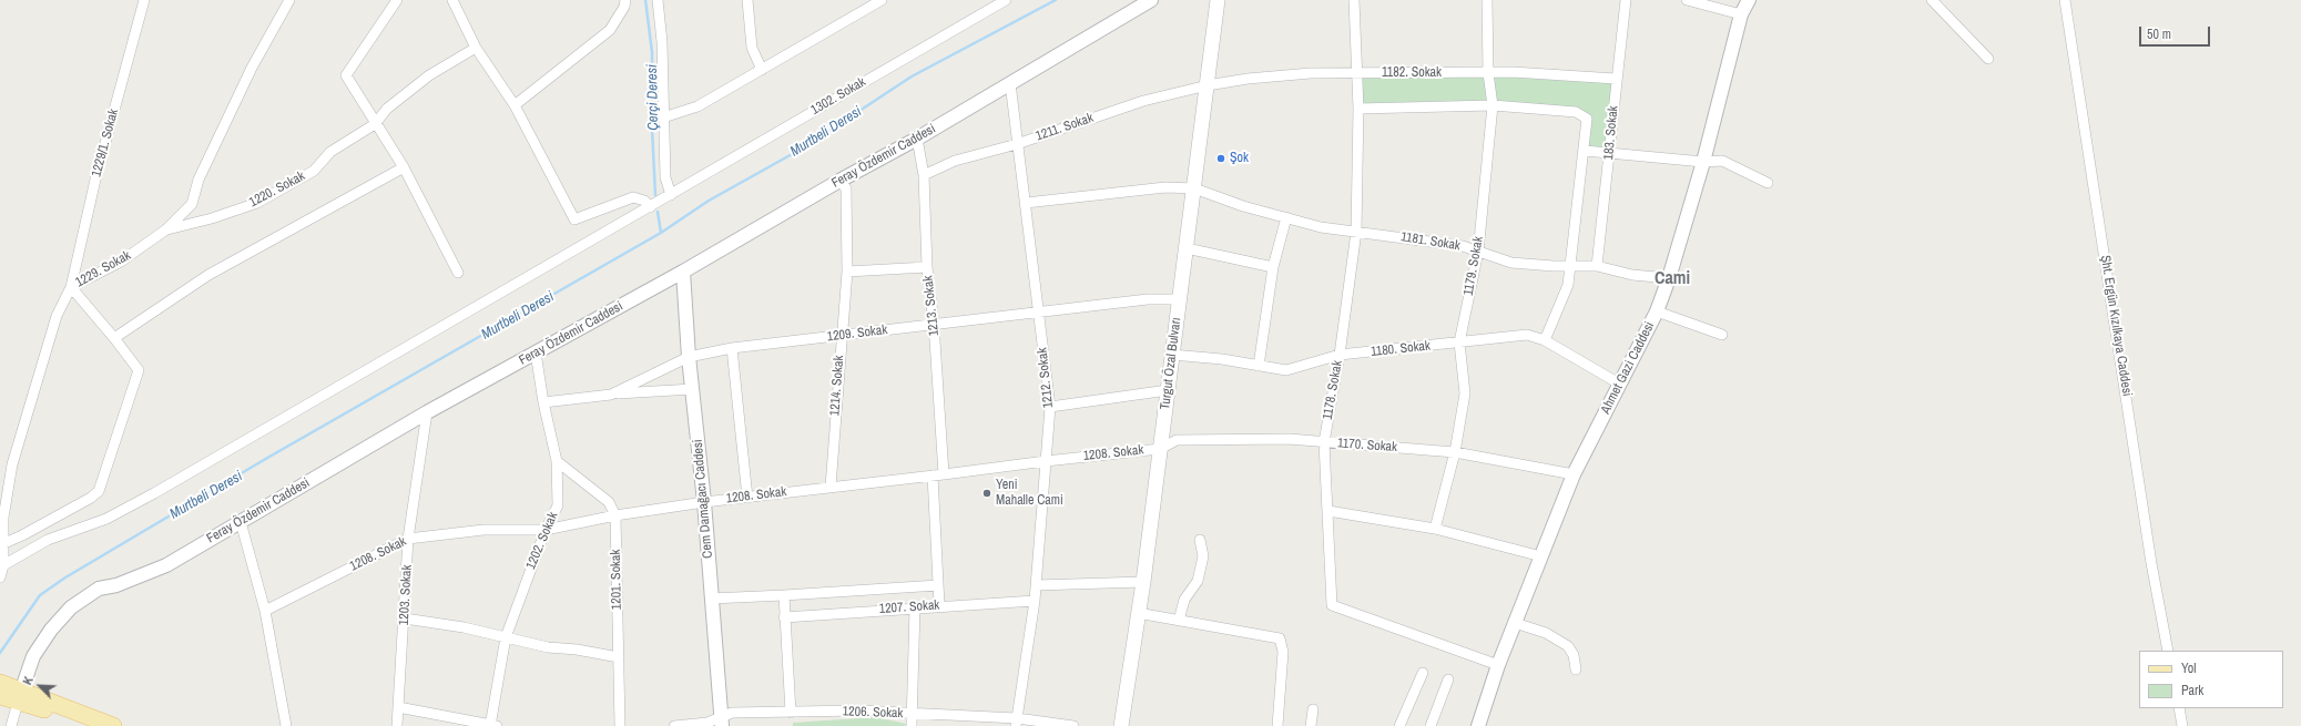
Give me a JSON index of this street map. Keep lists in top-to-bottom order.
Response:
{
  "streets": {
    "main road": ["Turgut Özal Bulvarı"],
    "street": [
      "1182. Sokak",
      "1302. Sokak",
      "1211. Sokak",
      "183. Sokak",
      "1229/1. Sokak",
      "Feray Özdemir Caddesi",
      "1220. Sokak",
      "1181. Sokak",
      "1179. Sokak",
      "1229. Sokak",
      "1213. Sokak",
      "Şht. Ergün Kızılkaya Caddesi",
      "1209. Sokak",
      "1180. Sokak",
      "Ahmet Gazi Caddesi",
      "1212. Sokak",
      "1214. Sokak",
      "1178. Sokak",
      "1170. Sokak",
      "1208. Sokak",
      "Cem Damağacı Caddesi",
      "1202. Sokak",
      "1201. Sokak",
      "1203. Sokak",
      "1207. Sokak",
      "1206. Sokak"
    ]
  },
  "crossings": [
    ["1182. Sokak", "1211. Sokak"],
    ["1182. Sokak", "183. Sokak"],
    ["1182. Sokak", "1179. Sokak"],
    ["1182. Sokak", "Turgut Özal Bulvarı"],
    ["1182. Sokak", "1178. Sokak"],
    ["1302. Sokak", "1229. Sokak"],
    ["1211. Sokak", "1213. Sokak"],
    ["1211. Sokak", "Turgut Özal Bulvarı"],
    ["1211. Sokak", "1212. Sokak"],
    ["183. Sokak", "1181. Sokak"],
    ["1229/1. Sokak", "1229. Sokak"],
    ["Feray Özdemir Caddesi", "1213. Sokak"],
    ["Feray Özdemir Caddesi", "1212. Sokak"],
    ["Feray Özdemir Caddesi", "1214. Sokak"],
    ["Feray Özdemir Caddesi", "Cem Damağacı Caddesi"],
    ["Feray Özdemir Caddesi", "1202. Sokak"],
    ["Feray Özdemir Caddesi", "1203. Sokak"],
    ["1220. Sokak", "1229. Sokak"],
    ["1181. Sokak", "1179. Sokak"],
    ["1181. Sokak", "Turgut Özal Bulvarı"],
    ["1181. Sokak", "Ahmet Gazi Caddesi"],
    ["1181. Sokak", "1212. Sokak"],
    ["1181. Sokak", "1178. Sokak"],
    ["1179. Sokak", "1180. Sokak"],
    ["1179. Sokak", "1170. Sokak"],
    ["1213. Sokak", "1209. Sokak"],
    ["1213. Sokak", "1208. Sokak"],
    ["1209. Sokak", "Turgut Özal Bulvarı"],
    ["1209. Sokak", "1212. Sokak"],
    ["1209. Sokak", "1214. Sokak"],
    ["1209. Sokak", "Cem Damağacı Caddesi"],
    ["1209. Sokak", "1202. Sokak"],
    ["1180. Sokak", "Turgut Özal Bulvarı"],
    ["1180. Sokak", "Ahmet Gazi Caddesi"],
    ["1180. Sokak", "1178. Sokak"],
    ["Turgut Özal Bulvarı", "1170. Sokak"],
    ["Turgut Özal Bulvarı", "1208. Sokak"],
    ["Ahmet Gazi Caddesi", "1178. Sokak"],
    ["Ahmet Gazi Caddesi", "1170. Sokak"],
    ["1212. Sokak", "1208. Sokak"],
    ["1212. Sokak", "1207. Sokak"],
    ["1212. Sokak", "1206. Sokak"],
    ["1214. Sokak", "1208. Sokak"],
    ["1178. Sokak", "1170. Sokak"],
    ["1170. Sokak", "1208. Sokak"],
    ["1208. Sokak", "Cem Damağacı Caddesi"],
    ["1208. Sokak", "1202. Sokak"],
    ["1208. Sokak", "1201. Sokak"],
    ["1208. Sokak", "1203. Sokak"],
    ["Cem Damağacı Caddesi", "1207. Sokak"],
    ["Cem Damağacı Caddesi", "1206. Sokak"]
  ],
  "districts": ["Cami"],
  "water": ["Çerçi Deresi", "Murtbeli Deresi"],
  "places": ["Şok", "Yeni Mahalle Cami"],
  "legend": ["Yol", "Park"],
  "scale_bar": "50 m",
  "north": "top left"
}
